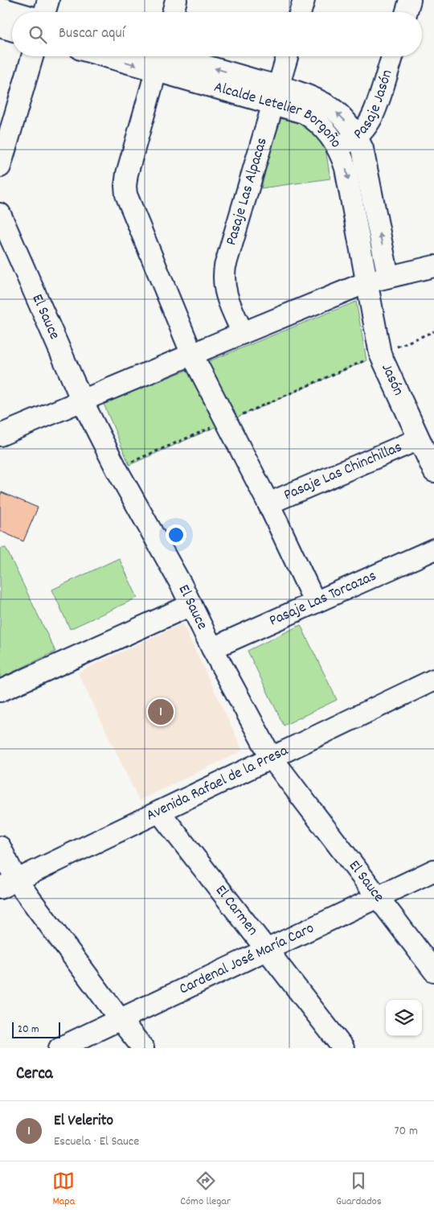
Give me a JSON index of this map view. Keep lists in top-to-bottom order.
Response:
{
  "streets": {
    "street": [
      "Pasaje Jasón",
      "Alcalde Letelier Borgoño",
      "Pasaje Las Alpacas",
      "El Sauce",
      "Jasón",
      "Pasaje Las Chinchillas",
      "Pasaje Las Torcazas",
      "Avenida Rafael de la Presa",
      "El Carmen",
      "Cardenal José María Caro"
    ]
  },
  "crossings": [
    ["Pasaje Jasón", "Alcalde Letelier Borgoño"],
    ["Alcalde Letelier Borgoño", "Pasaje Las Alpacas"],
    ["Alcalde Letelier Borgoño", "Jasón"],
    ["El Sauce", "Pasaje Las Torcazas"],
    ["El Sauce", "Avenida Rafael de la Presa"],
    ["El Sauce", "Cardenal José María Caro"],
    ["Jasón", "Pasaje Las Chinchillas"],
    ["Avenida Rafael de la Presa", "El Carmen"],
    ["El Carmen", "Cardenal José María Caro"]
  ],
  "scale_bar": "20 m",
  "page": {
    "search": "Buscar aquí",
    "pins": "1",
    "scale": "20 m",
    "heading": "Cerca",
    "list": [
      {
        "mark": "1",
        "name": "El Velerito",
        "note": "Escuela · El Sauce",
        "value": "70 m"
      }
    ],
    "nav": ["Mapa", "Cómo llegar", "Guardados"]
  }
}
